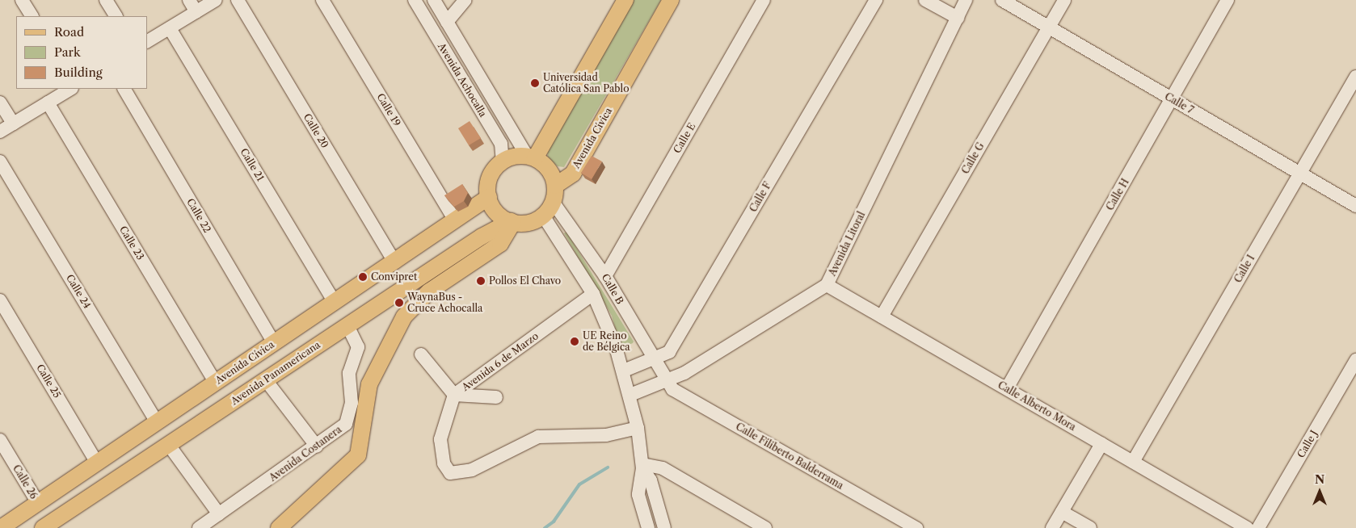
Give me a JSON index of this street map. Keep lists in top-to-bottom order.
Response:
{
  "streets": {
    "main road": ["Avenida Cívica", "Avenida Panamericana"],
    "street": [
      "Avenida Achocalla",
      "Calle 7",
      "Calle 19",
      "Calle 20",
      "Calle E",
      "Calle G",
      "Calle 21",
      "Calle H",
      "Calle F",
      "Calle 22",
      "Calle 23",
      "Avenida Litoral",
      "Calle I",
      "Calle B",
      "Calle 24",
      "Avenida 6 de Marzo",
      "Calle 25",
      "Calle Alberto Mora",
      "Calle J",
      "Avenida Costanera",
      "Calle Filiberto Balderrama",
      "Calle 26"
    ]
  },
  "crossings": [
    ["Avenida Achocalla", "Avenida Cívica"],
    ["Avenida Achocalla", "Calle B"],
    ["Avenida Achocalla", "Avenida Panamericana"],
    ["Calle 7", "Calle G"],
    ["Calle 7", "Calle H"],
    ["Calle 7", "Calle I"],
    ["Calle 19", "Avenida Cívica"],
    ["Calle 20", "Avenida Cívica"],
    ["Avenida Cívica", "Calle 21"],
    ["Avenida Cívica", "Calle 22"],
    ["Avenida Cívica", "Calle 23"],
    ["Avenida Cívica", "Calle B"],
    ["Avenida Cívica", "Calle 24"],
    ["Avenida Cívica", "Avenida Panamericana"],
    ["Avenida Cívica", "Calle 25"],
    ["Avenida Cívica", "Calle 26"],
    ["Calle E", "Calle B"],
    ["Calle G", "Calle Alberto Mora"],
    ["Calle H", "Calle Alberto Mora"],
    ["Calle F", "Calle B"],
    ["Avenida Litoral", "Calle B"],
    ["Avenida Litoral", "Calle Alberto Mora"],
    ["Avenida Litoral", "Calle Filiberto Balderrama"],
    ["Calle I", "Calle Alberto Mora"],
    ["Calle B", "Avenida 6 de Marzo"],
    ["Calle B", "Avenida Panamericana"],
    ["Calle B", "Calle Filiberto Balderrama"],
    ["Avenida Panamericana", "Avenida Costanera"]
  ],
  "places": [
    "Universidad Católica San Pablo",
    "Convipret",
    "Pollos El Chavo",
    "WaynaBus - Cruce Achocalla",
    "UE Reino de Bélgica"
  ],
  "legend": ["Road", "Park", "Building"],
  "north": "top"
}
